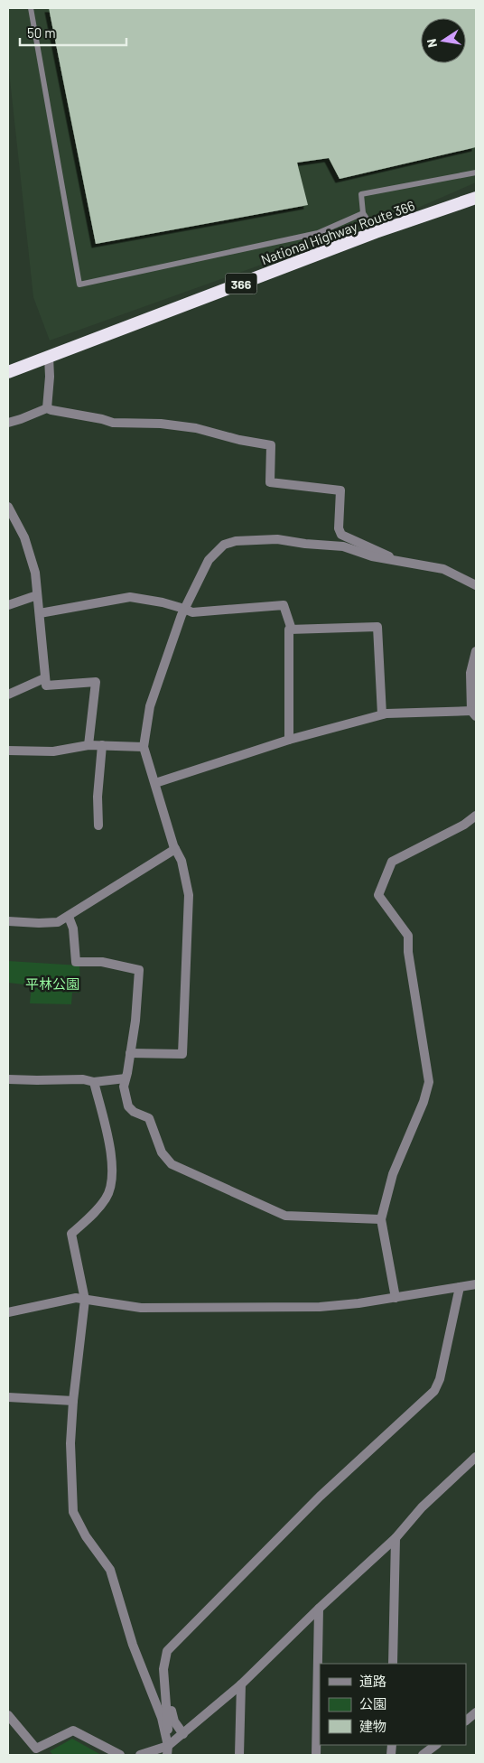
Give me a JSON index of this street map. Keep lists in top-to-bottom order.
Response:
{
  "streets": {
    "highway": ["National Highway Route 366", "366"]
  },
  "parks": ["平林公園"],
  "legend": ["道路", "公園", "建物"],
  "scale_bar": "50 m",
  "north": "left"
}
